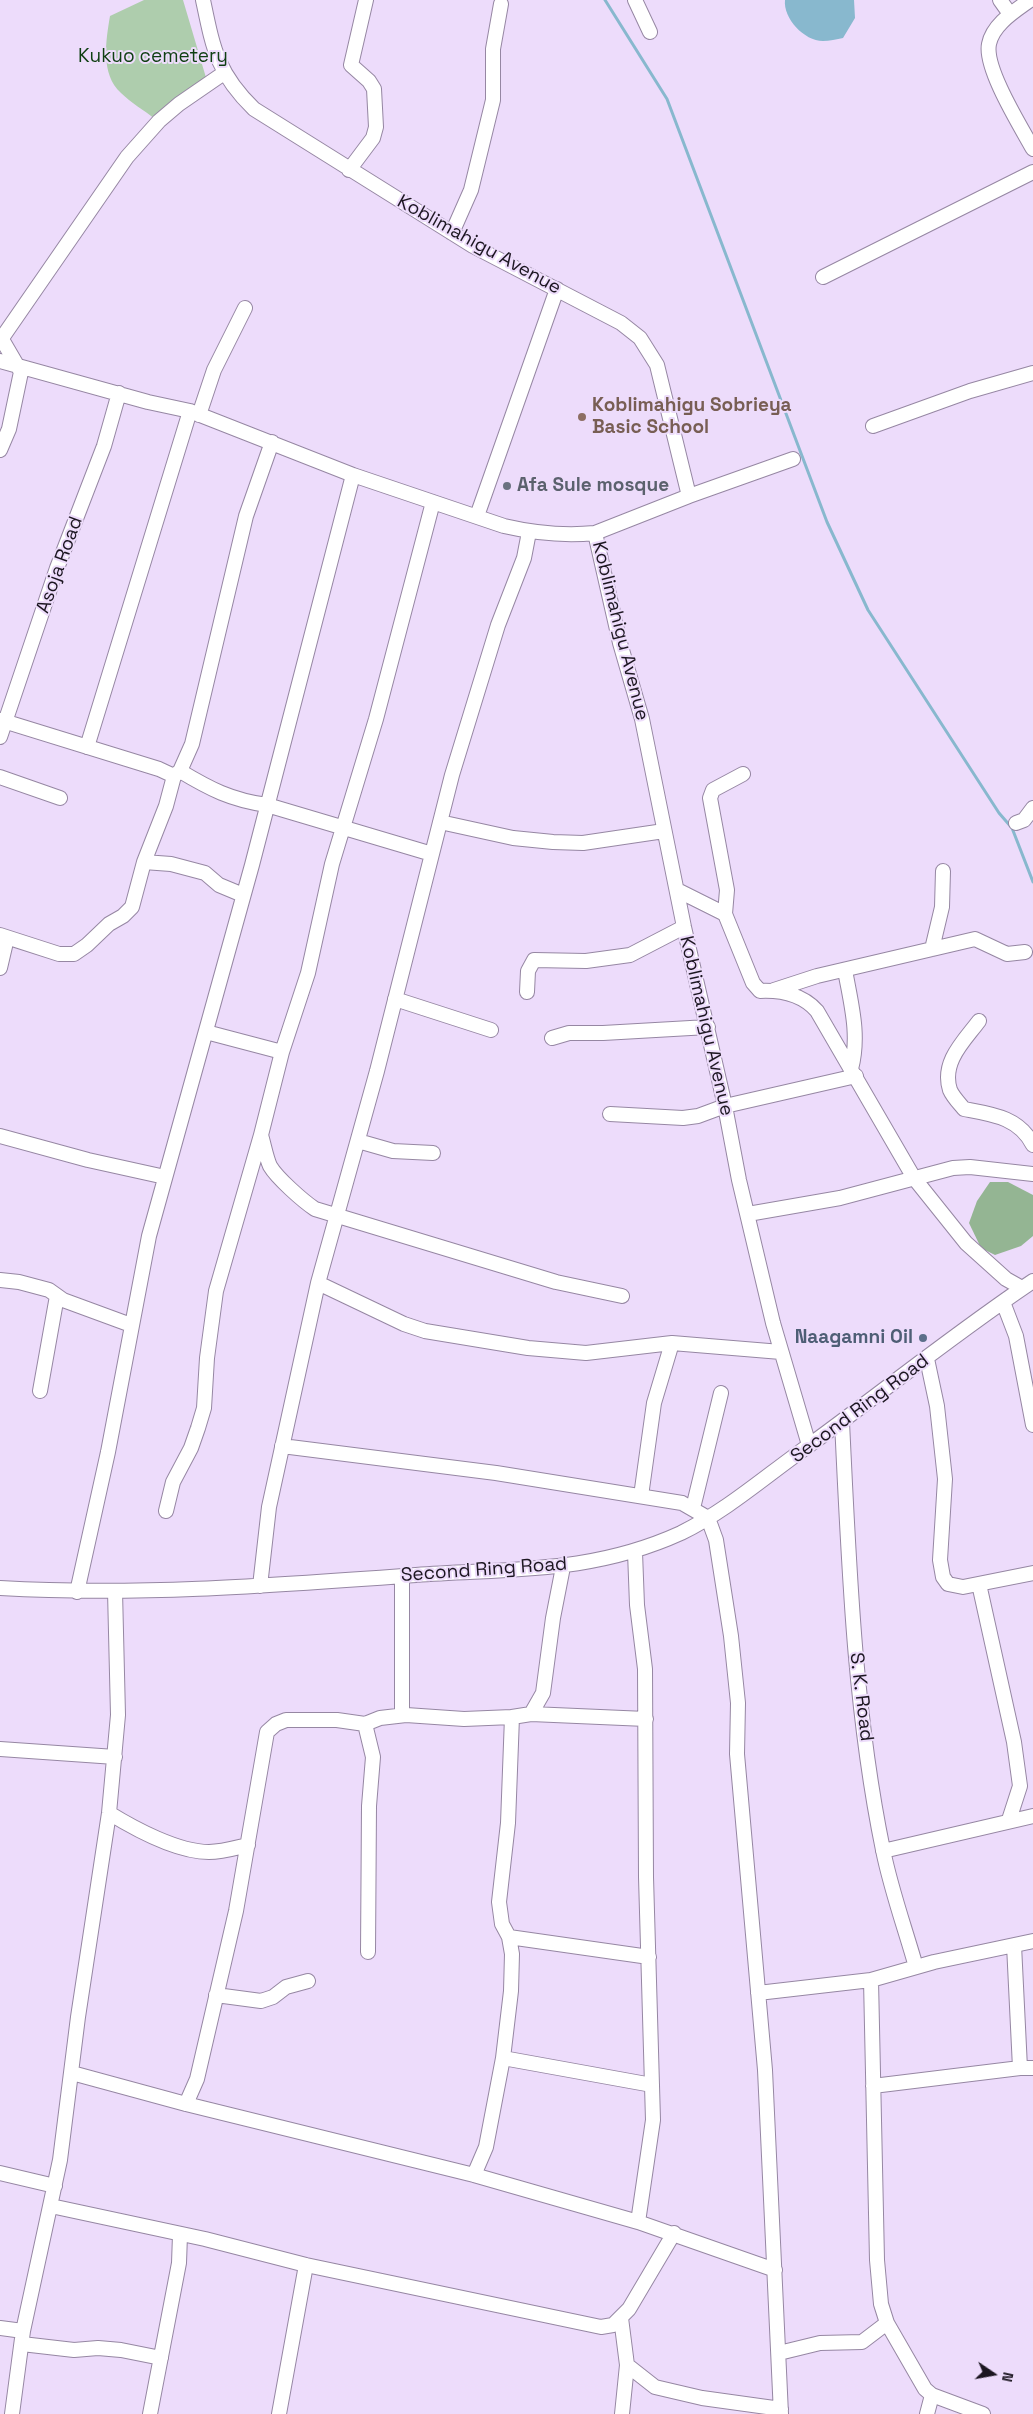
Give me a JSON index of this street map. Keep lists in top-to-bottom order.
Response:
{
  "streets": {
    "street": [
      "Koblimahigu Avenue",
      "Asoja Road",
      "Second Ring Road",
      "S. K. Road"
    ]
  },
  "crossings": [
    ["Koblimahigu Avenue", "Second Ring Road"],
    ["Second Ring Road", "S. K. Road"]
  ],
  "parks": ["Kukuo cemetery"],
  "places": ["Koblimahigu Sobrieya Basic School", "Afa Sule mosque", "Naagamni Oil"],
  "north": "right"
}
